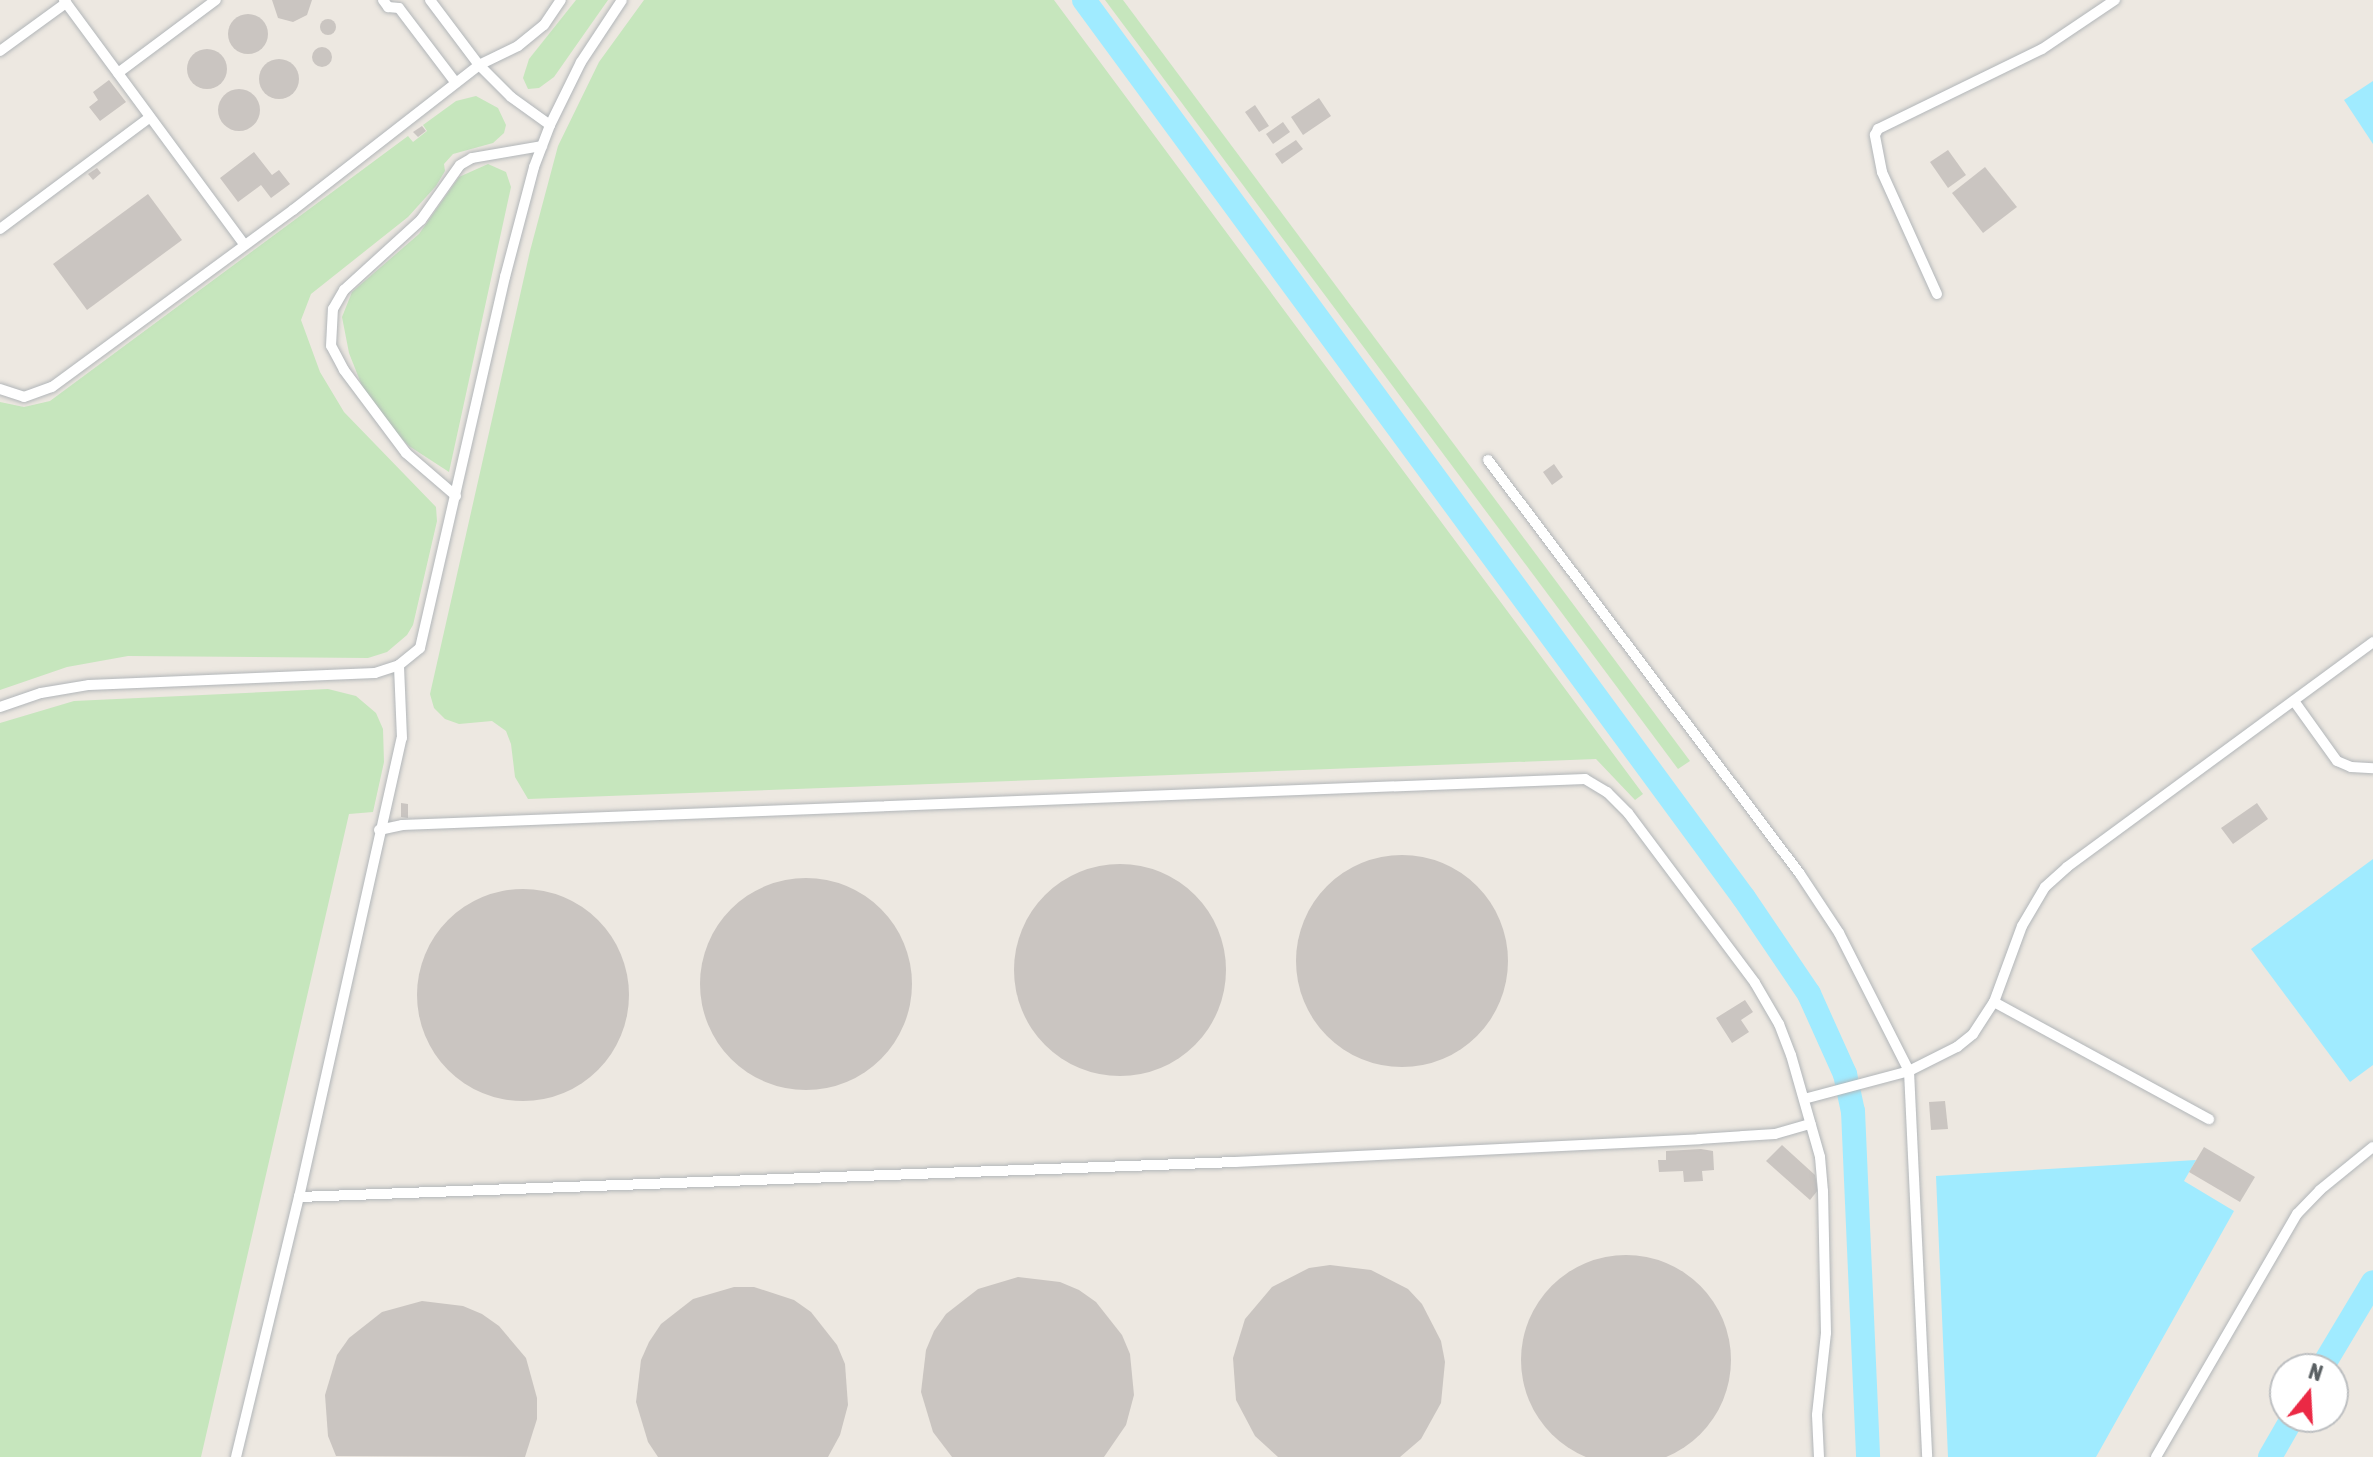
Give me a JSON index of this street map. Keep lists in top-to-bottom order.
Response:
{
  "north": "top"
}
